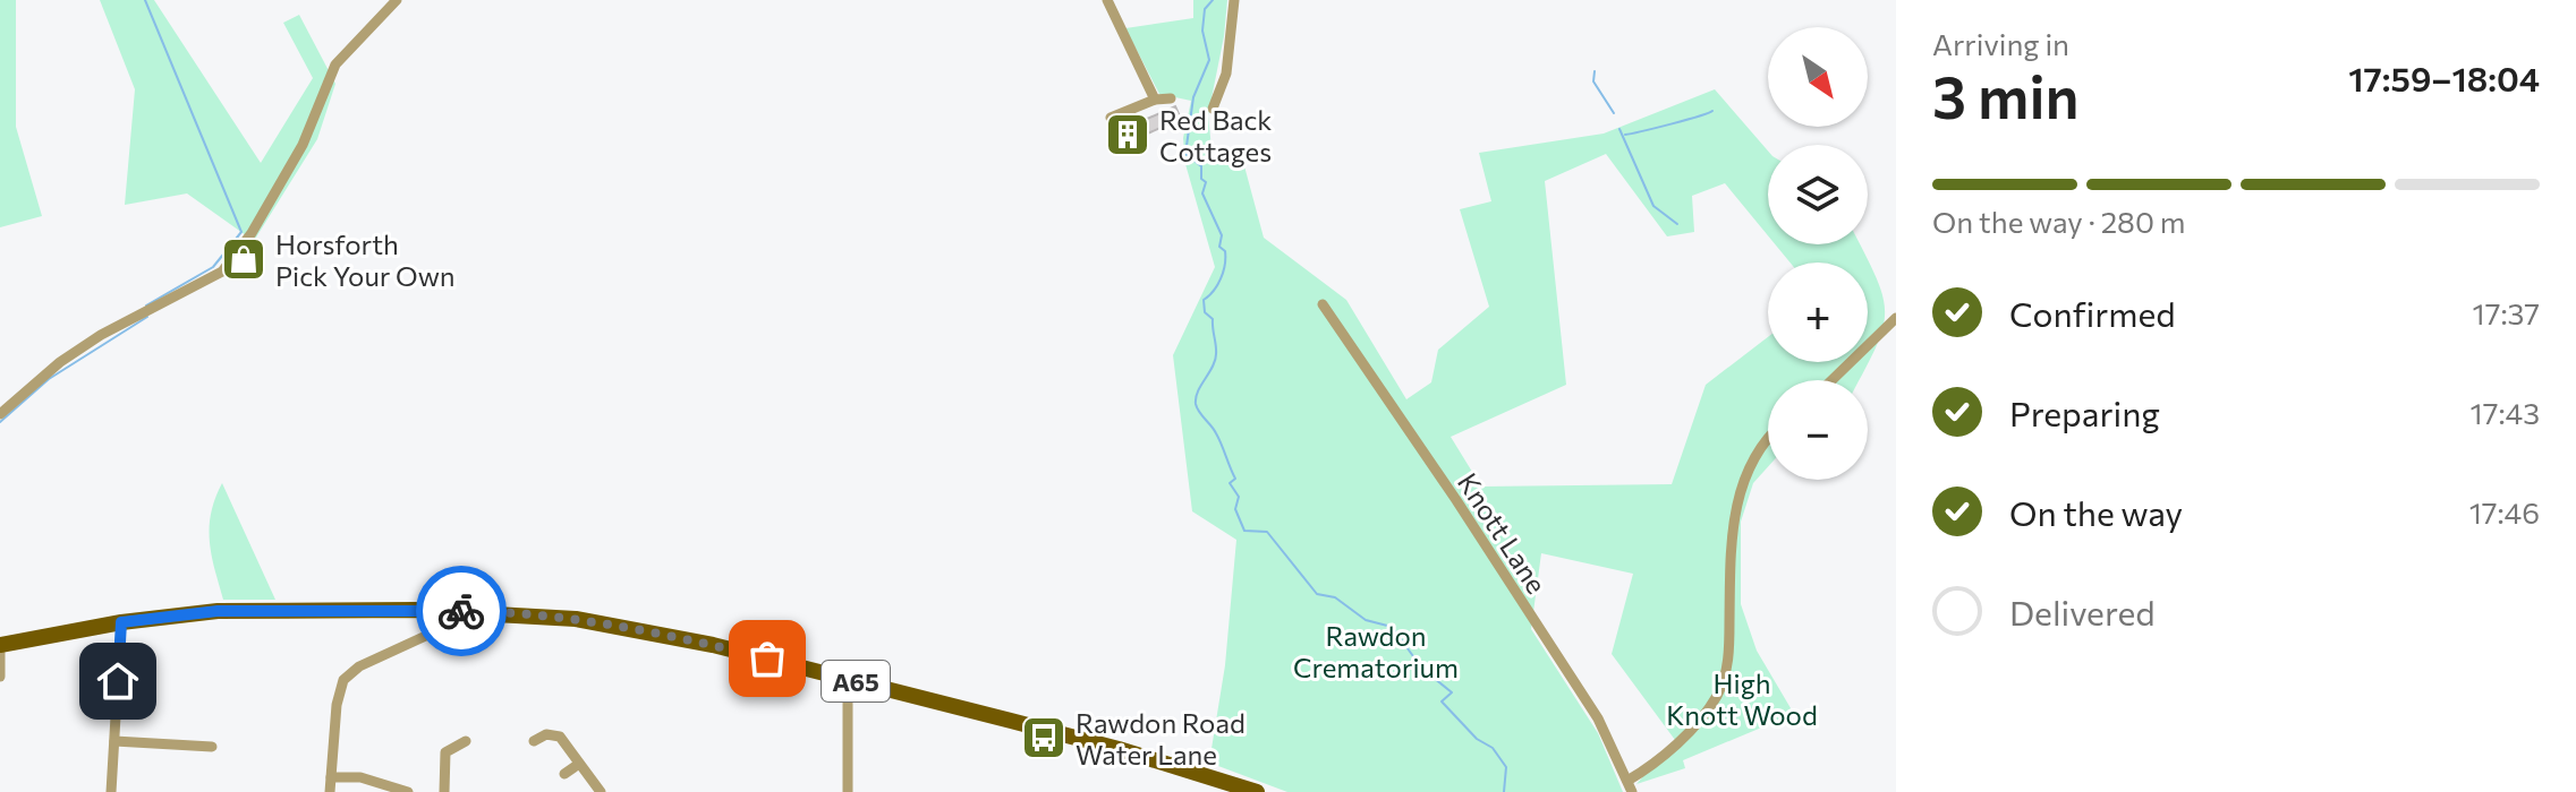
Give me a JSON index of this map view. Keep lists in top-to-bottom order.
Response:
{
  "streets": {
    "main road": ["A65"],
    "street": ["Knott Lane"]
  },
  "parks": ["Rawdon Crematorium", "High Knott Wood"],
  "places": {
    "building": ["Red Back Cottages"],
    "shop": ["Horsforth Pick Your Own"],
    "bus stop": ["Rawdon Road Water Lane"]
  },
  "north": "bottom right",
  "page": {
    "heading": ["3 min", "Arriving in", "17:59–18:04"],
    "map_buttons": ["+", "−"],
    "bar": "On the way · 280 m",
    "list": [
      ["Confirmed", "17:37"],
      ["Preparing", "17:43"],
      ["On the way", "17:46"],
      "Delivered"
    ]
  }
}
